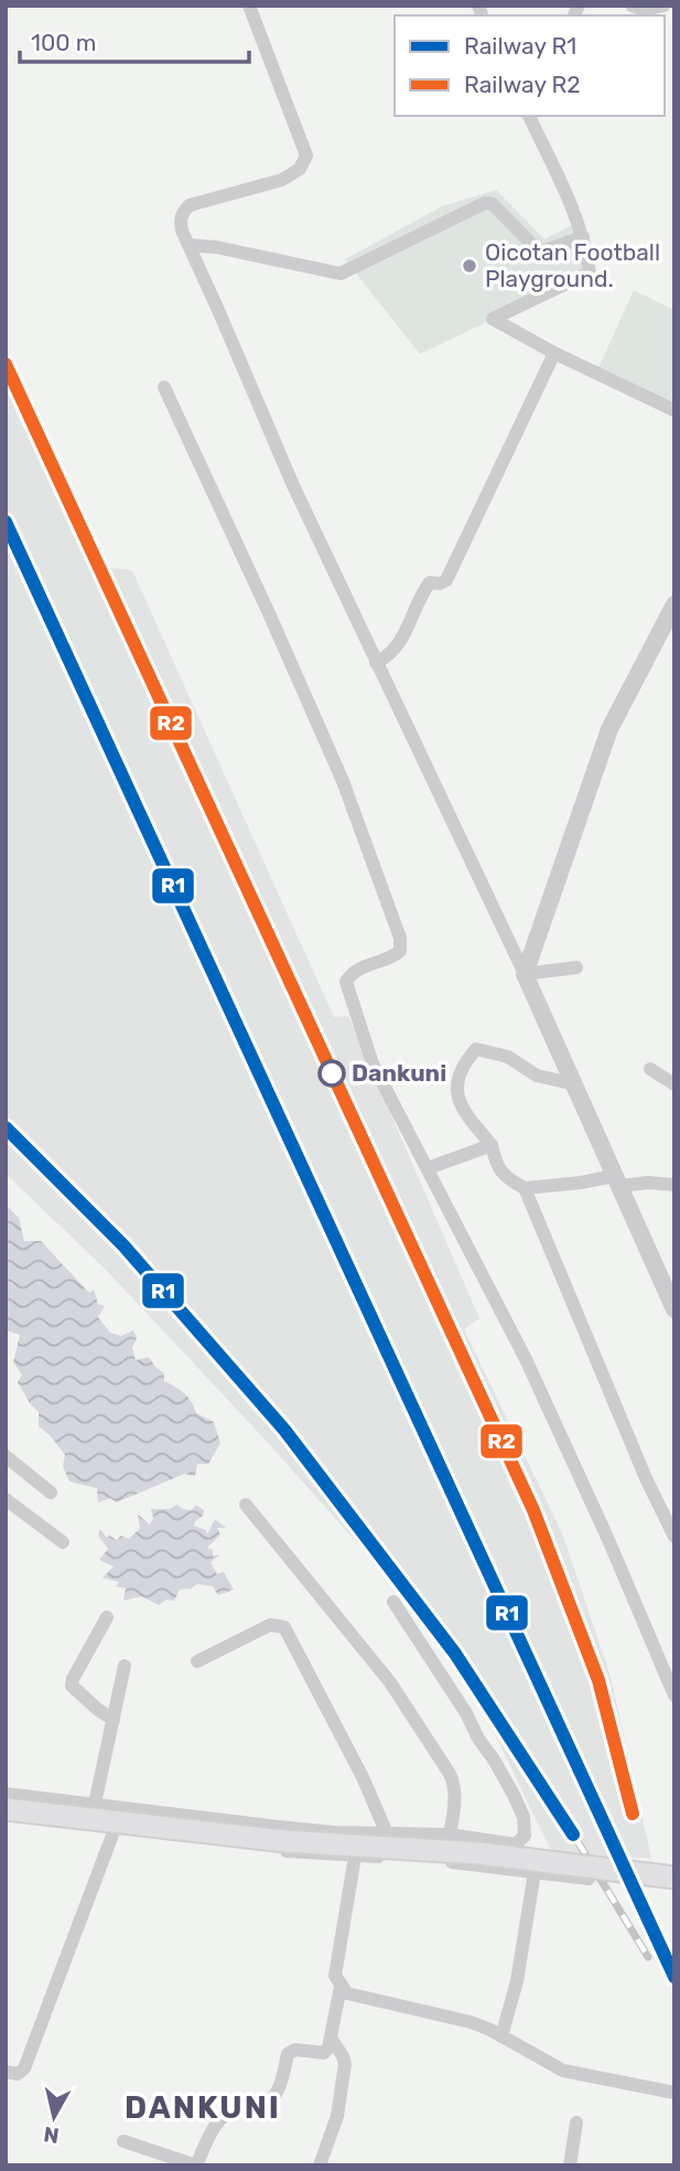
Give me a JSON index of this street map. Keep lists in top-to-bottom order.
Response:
{
  "districts": ["DANKUNI"],
  "places": ["Oicotan Football Playground.", "Dankuni"],
  "lines": ["rail line R2", "rail line R1"],
  "legend": ["Railway R1", "Railway R2"],
  "scale_bar": "100 m",
  "north": "bottom"
}
